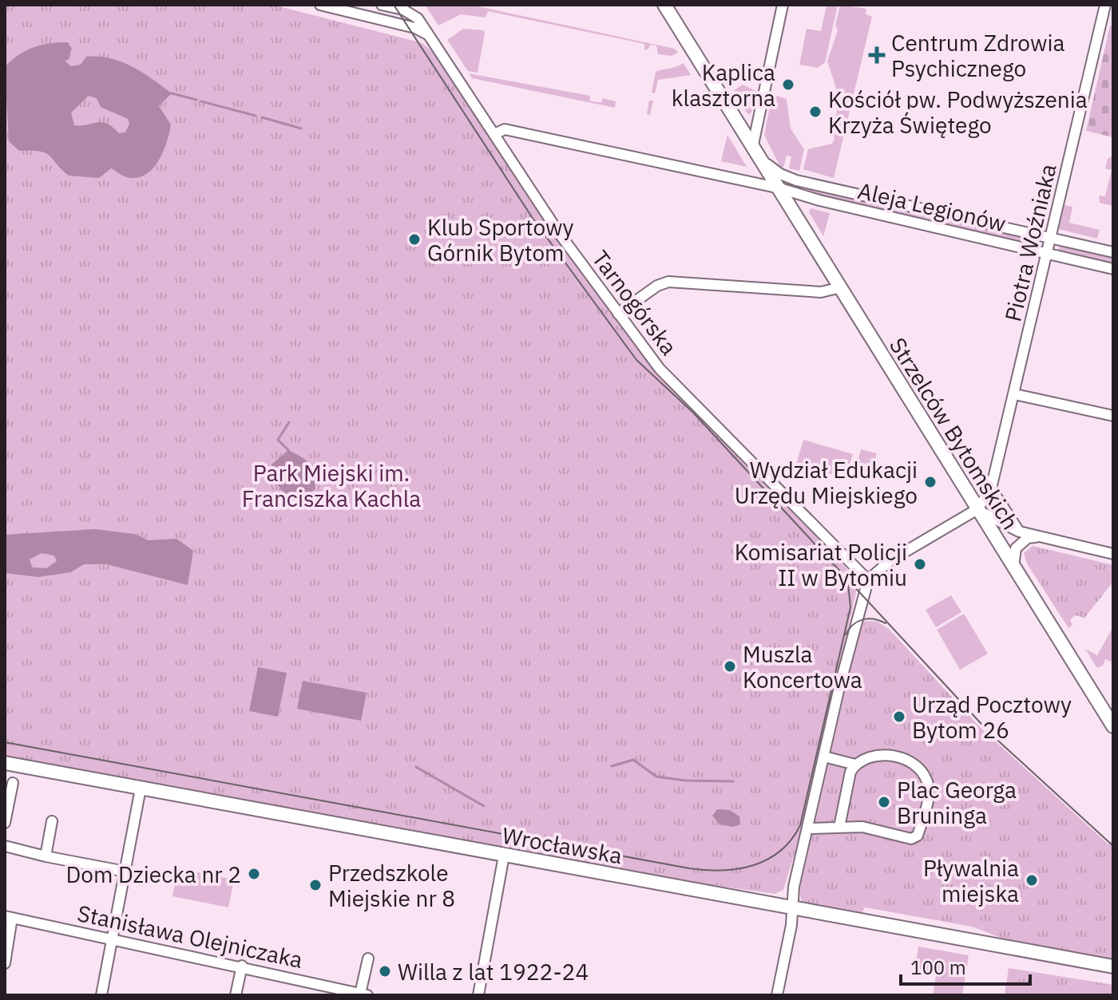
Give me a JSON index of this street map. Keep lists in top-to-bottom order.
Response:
{
  "streets": {
    "main road": ["Strzelców Bytomskich", "Wrocławska"],
    "street": [
      "Aleja Legionów",
      "Piotra Woźniaka",
      "Tarnogórska",
      "Stanisława Olejniczaka"
    ]
  },
  "crossings": [
    ["Aleja Legionów", "Piotra Woźniaka"],
    ["Aleja Legionów", "Tarnogórska"],
    ["Aleja Legionów", "Strzelców Bytomskich"],
    ["Piotra Woźniaka", "Strzelców Bytomskich"]
  ],
  "parks": ["Park Miejski im. Franciszka Kachla"],
  "places": {
    "health": ["Centrum Zdrowia Psychicznego"],
    "other": [
      "Kaplica klasztorna",
      "Kościół pw. Podwyższenia Krzyża Świętego",
      "Klub Sportowy Górnik Bytom",
      "Wydział Edukacji Urzędu Miejskiego",
      "Komisariat Policji II w Bytomiu",
      "Muszla Koncertowa",
      "Urząd Pocztowy Bytom 26",
      "Plac Georga Bruninga",
      "Dom Dziecka nr 2",
      "Pływalnia miejska",
      "Przedszkole Miejskie nr 8",
      "Willa z lat 1922-24"
    ]
  },
  "scale_bar": "100 m"
}
